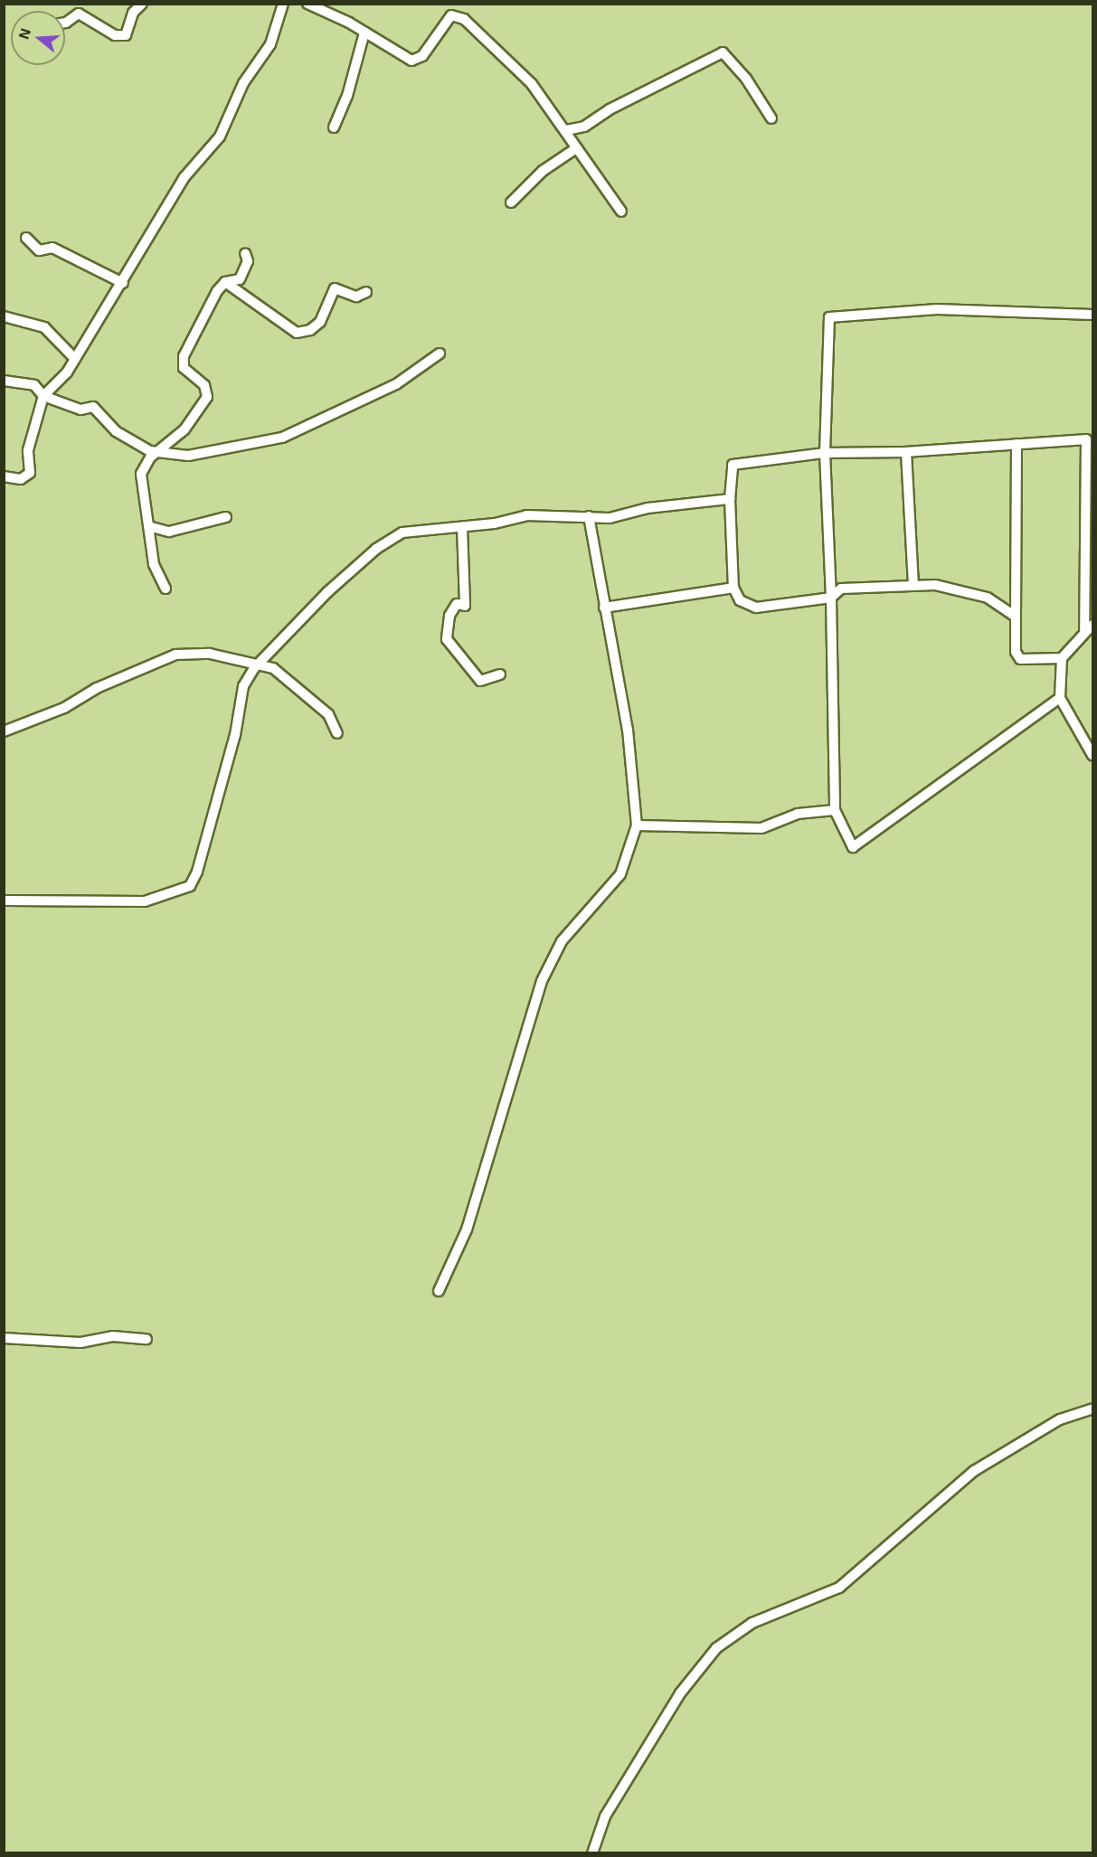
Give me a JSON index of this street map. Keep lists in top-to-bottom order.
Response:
{
  "north": "left"
}
